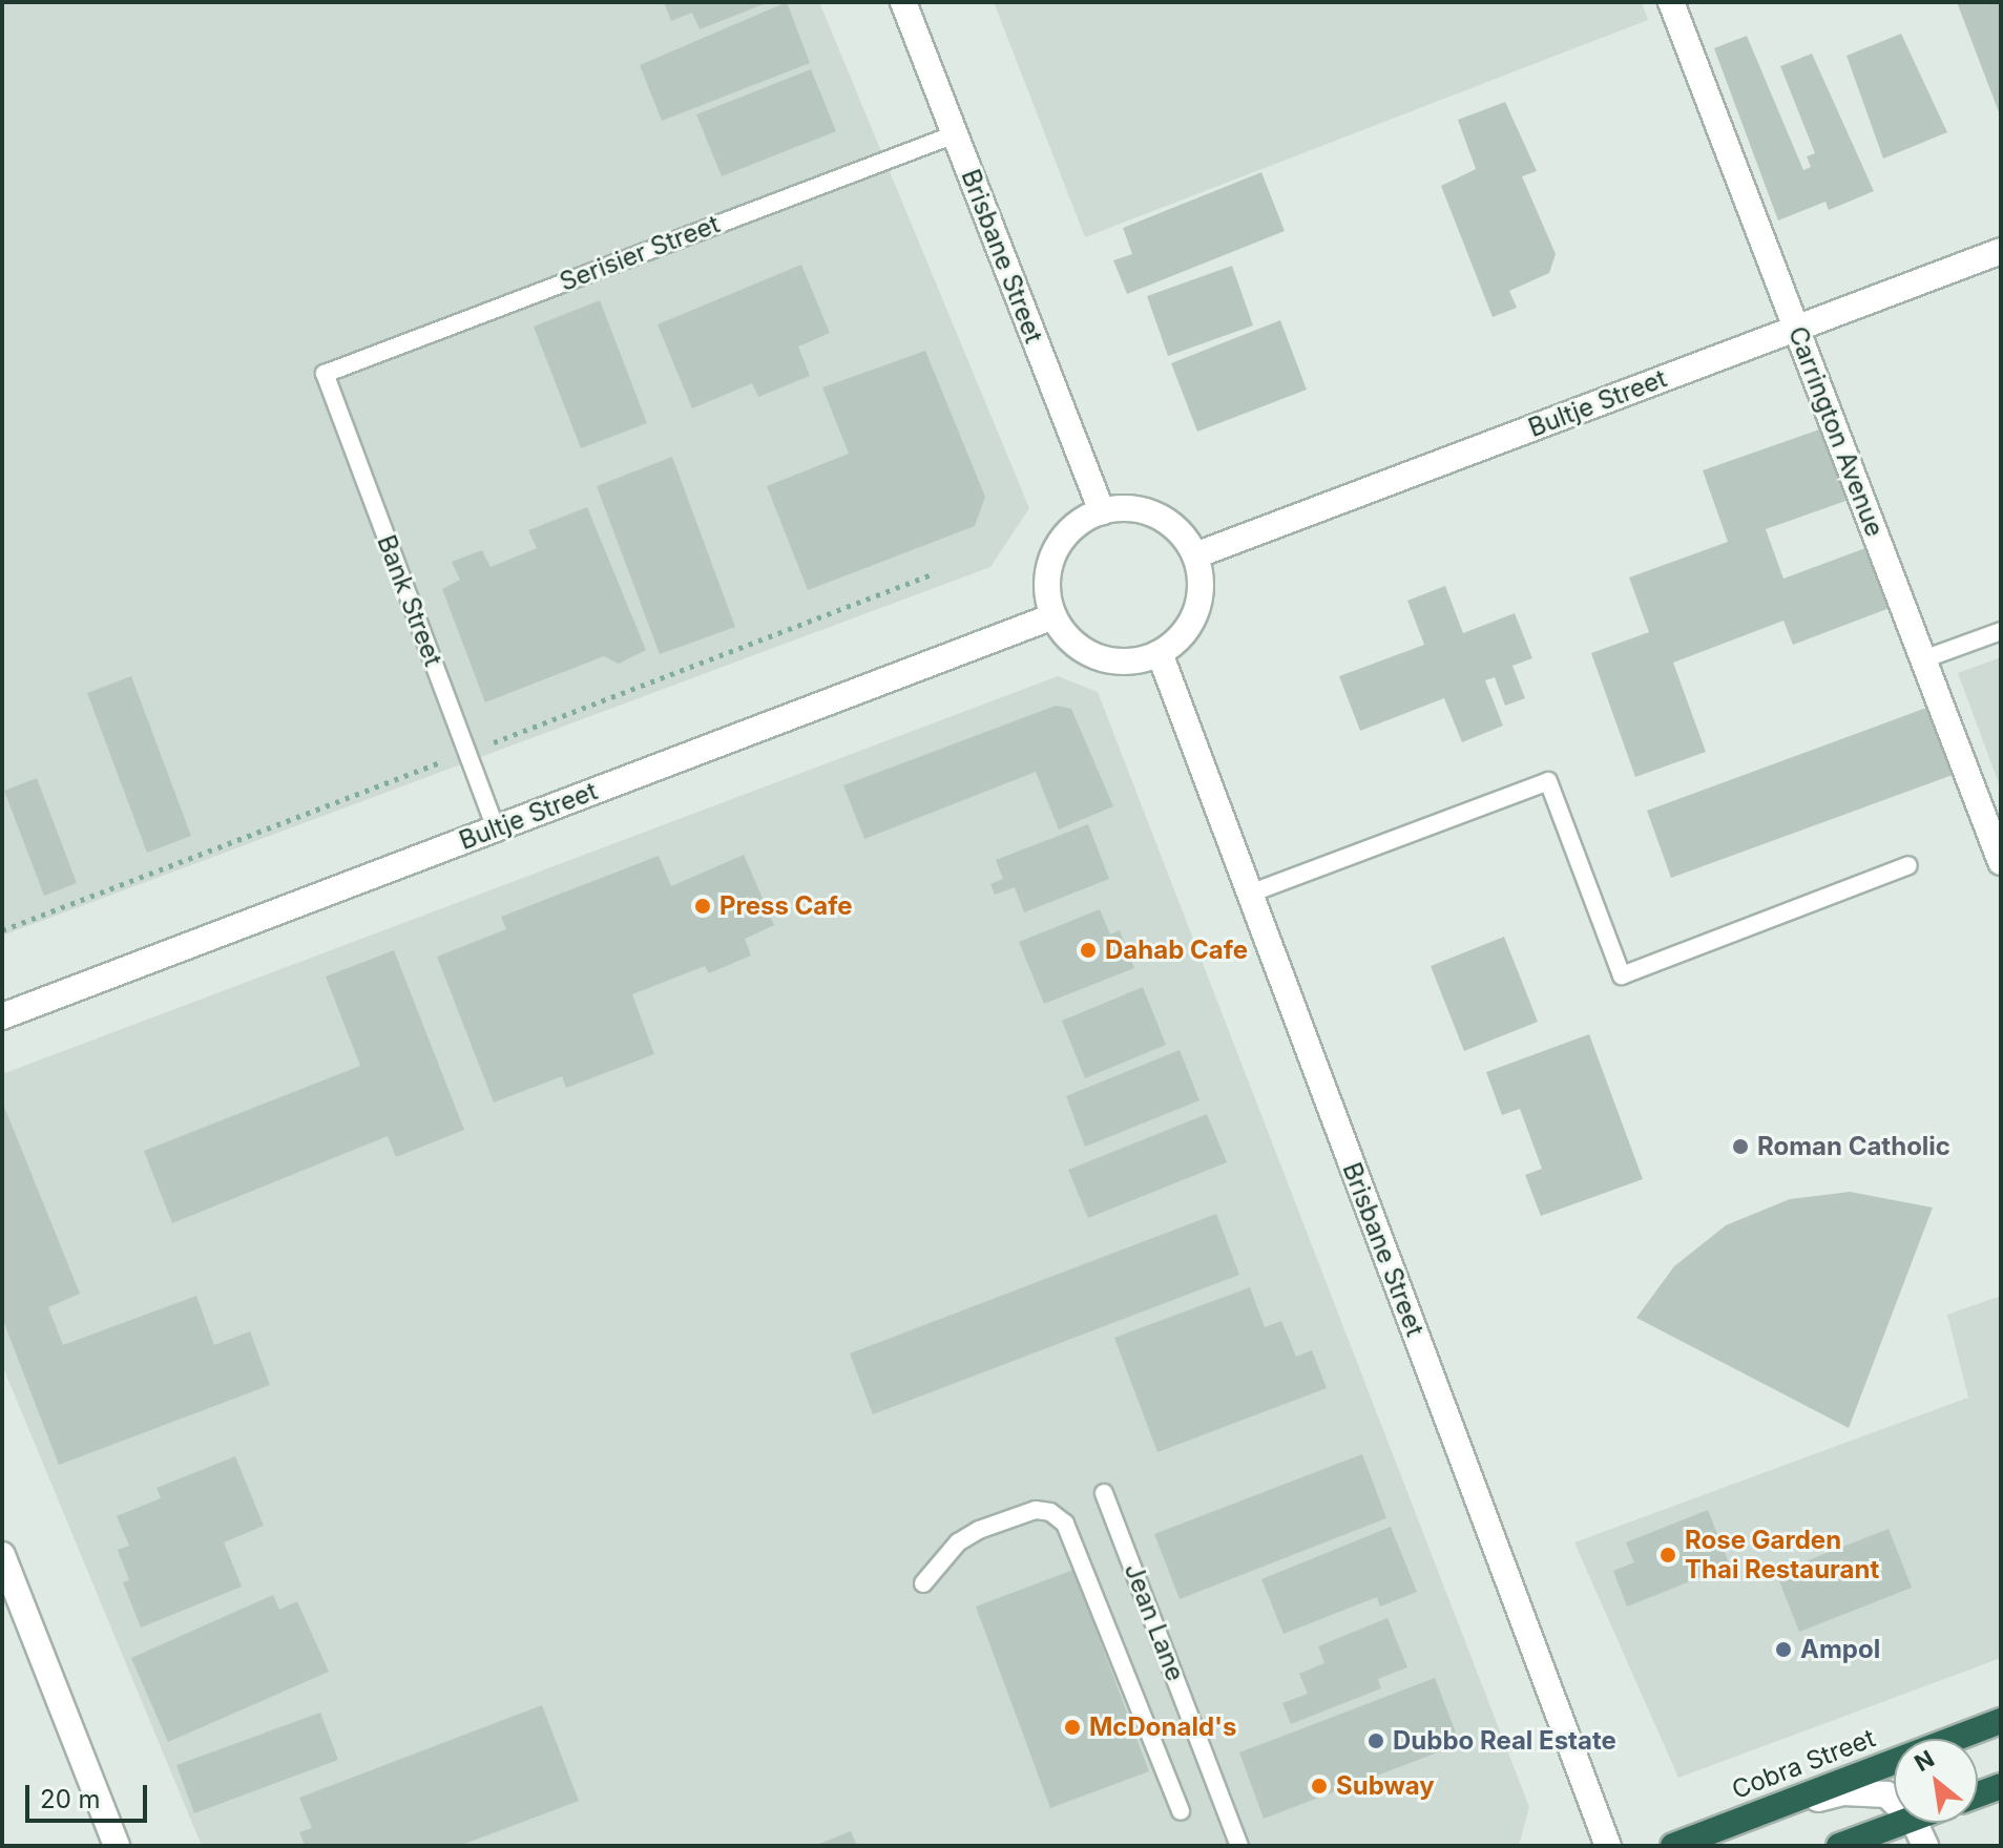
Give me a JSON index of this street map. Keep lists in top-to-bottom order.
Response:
{
  "streets": {
    "highway": ["Cobra Street"],
    "street": ["Brisbane Street", "Bultje Street", "Carrington Avenue"],
    "lane": ["Serisier Street", "Bank Street", "Jean Lane"]
  },
  "crossings": [
    ["Serisier Street", "Brisbane Street"],
    ["Serisier Street", "Bank Street"],
    ["Brisbane Street", "Bultje Street"],
    ["Bultje Street", "Carrington Avenue"],
    ["Bultje Street", "Bank Street"]
  ],
  "places": [
    "Press Cafe",
    "Dahab Cafe",
    "Roman Catholic",
    "Rose Garden Thai Restaurant",
    "Ampol",
    "McDonald's",
    "Dubbo Real Estate",
    "Subway"
  ],
  "scale_bar": "20 m",
  "north": "top left"
}
